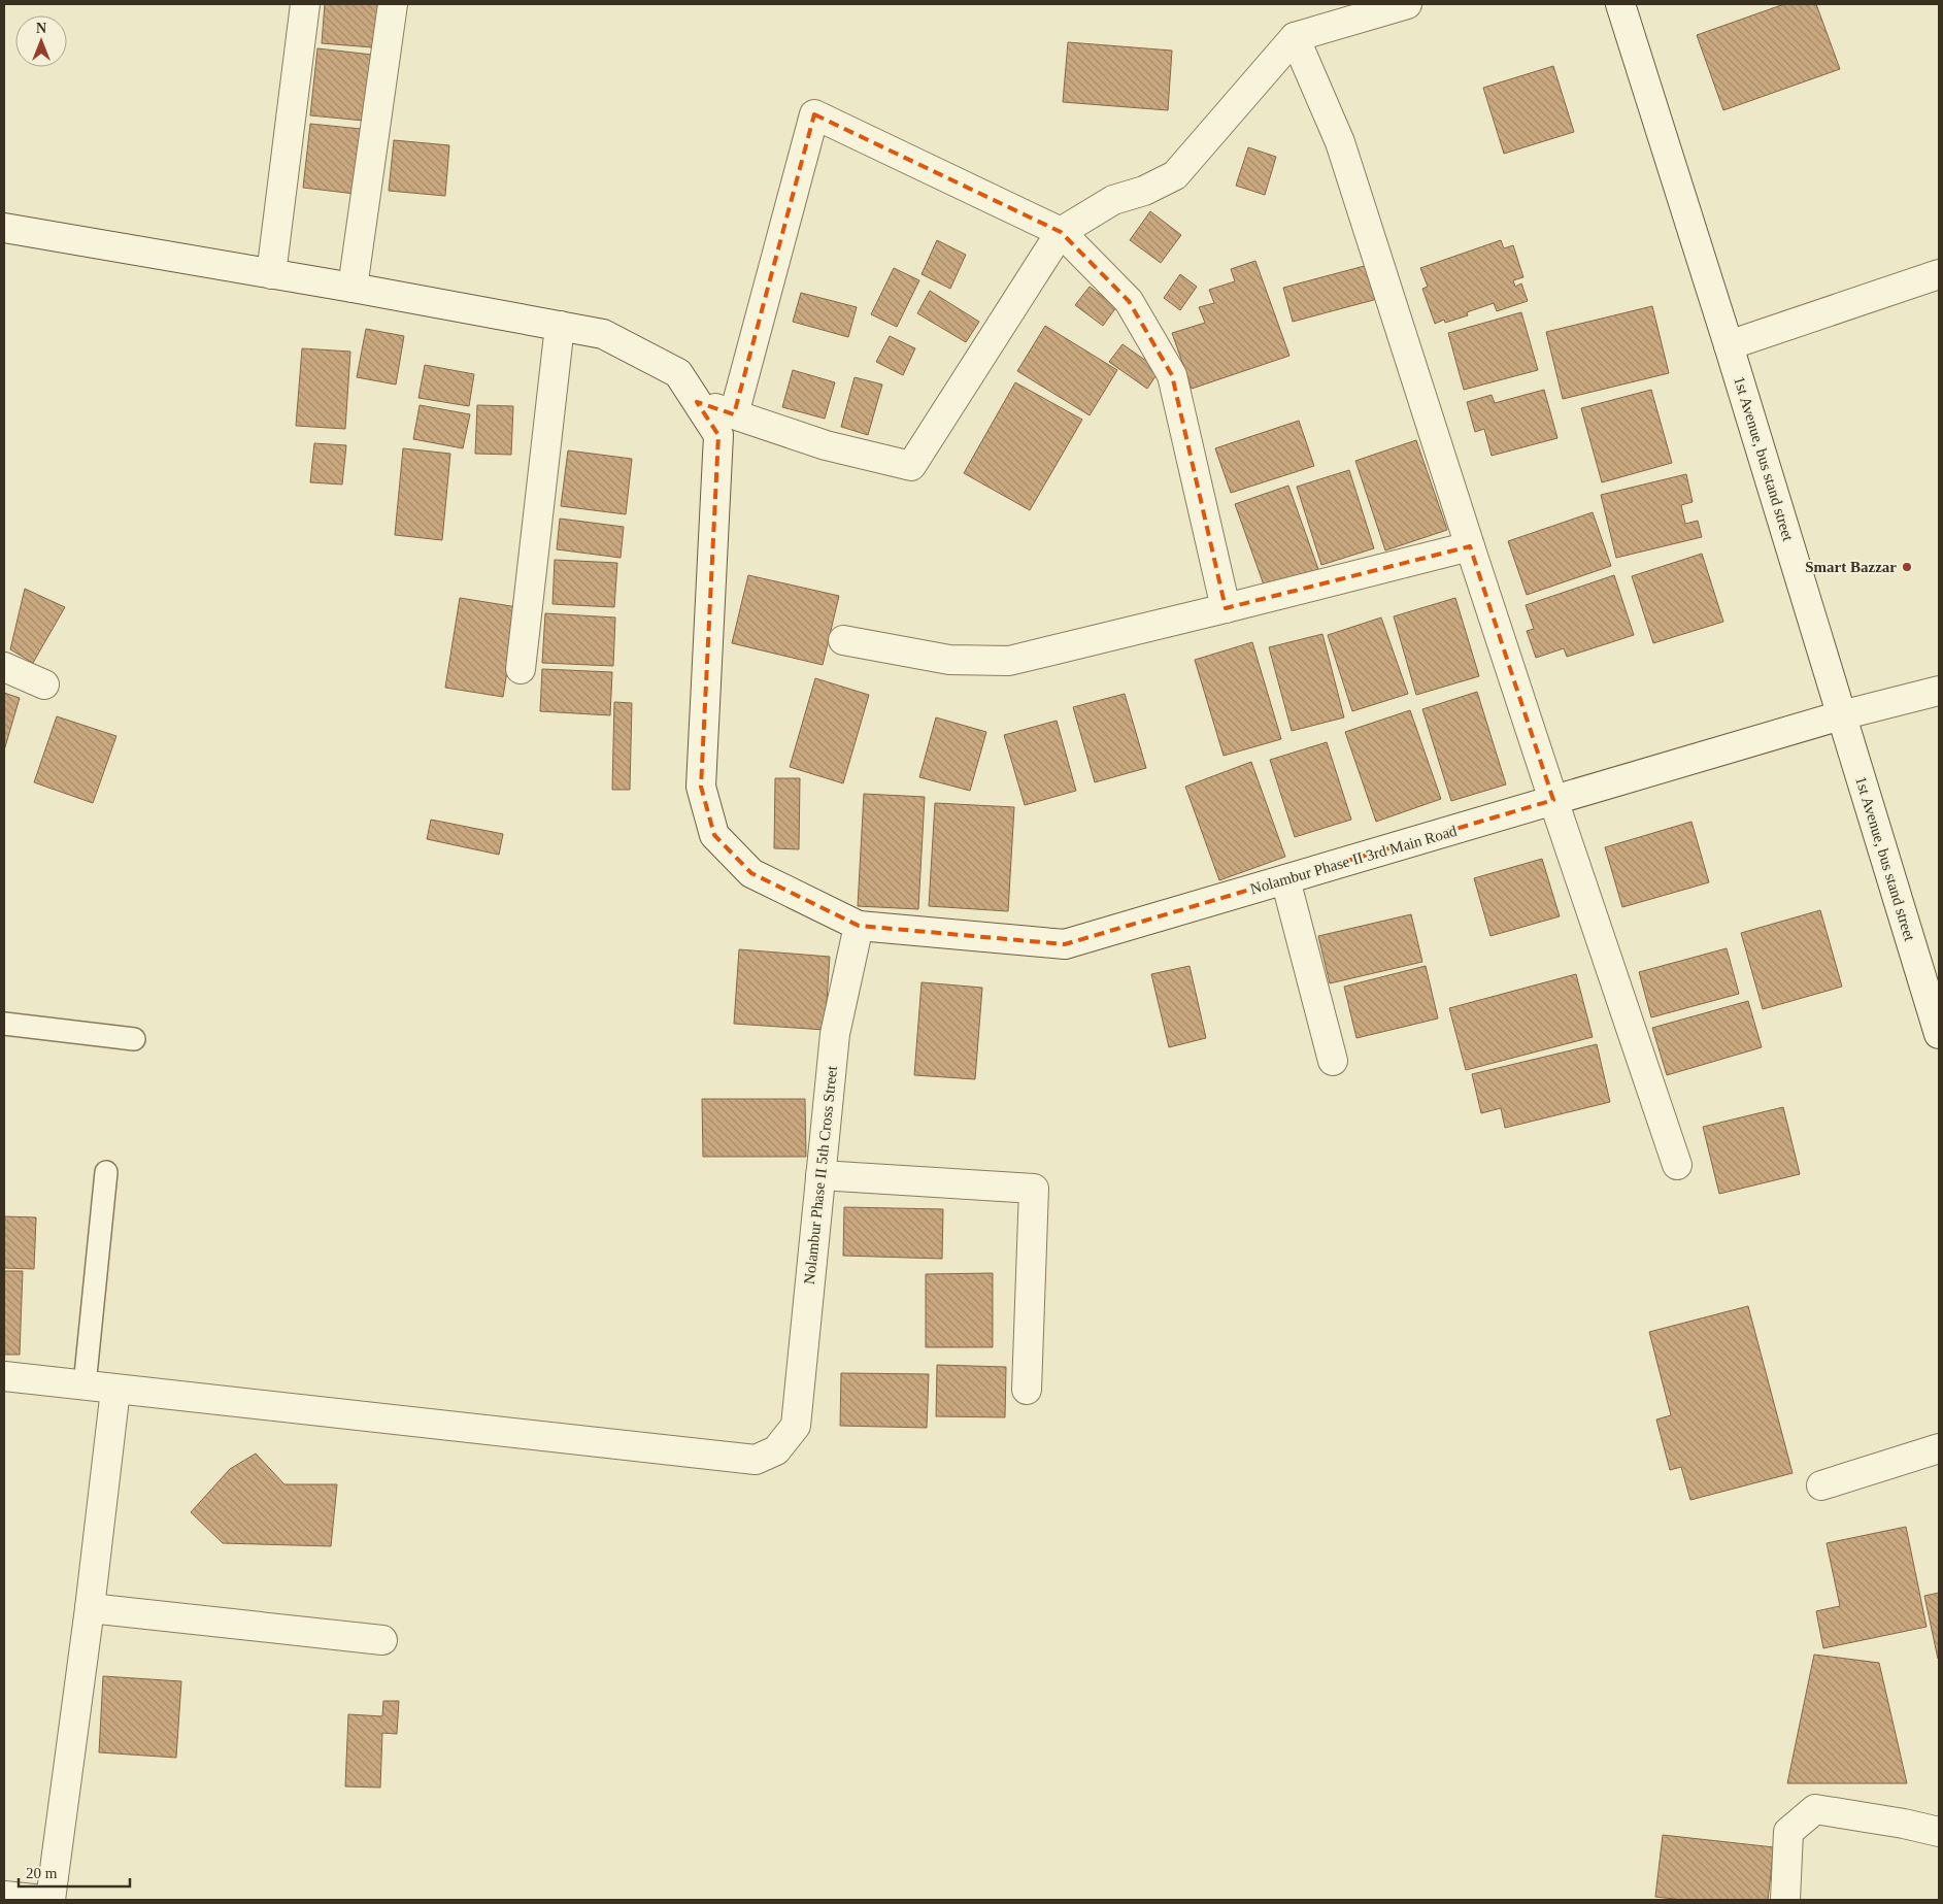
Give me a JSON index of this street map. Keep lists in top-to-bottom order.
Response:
{
  "streets": {
    "street": ["1st Avenue, bus stand street", "Nolambur Phase II 3rd Main Road", "Nolambur Phase II 5th Cross Street"]
  },
  "crossings": [
    ["1st Avenue, bus stand street", "Nolambur Phase II 3rd Main Road"],
    ["Nolambur Phase II 3rd Main Road", "Nolambur Phase II 5th Cross Street"]
  ],
  "places": ["Smart Bazzar"],
  "scale_bar": "20 m",
  "north": "top"
}
